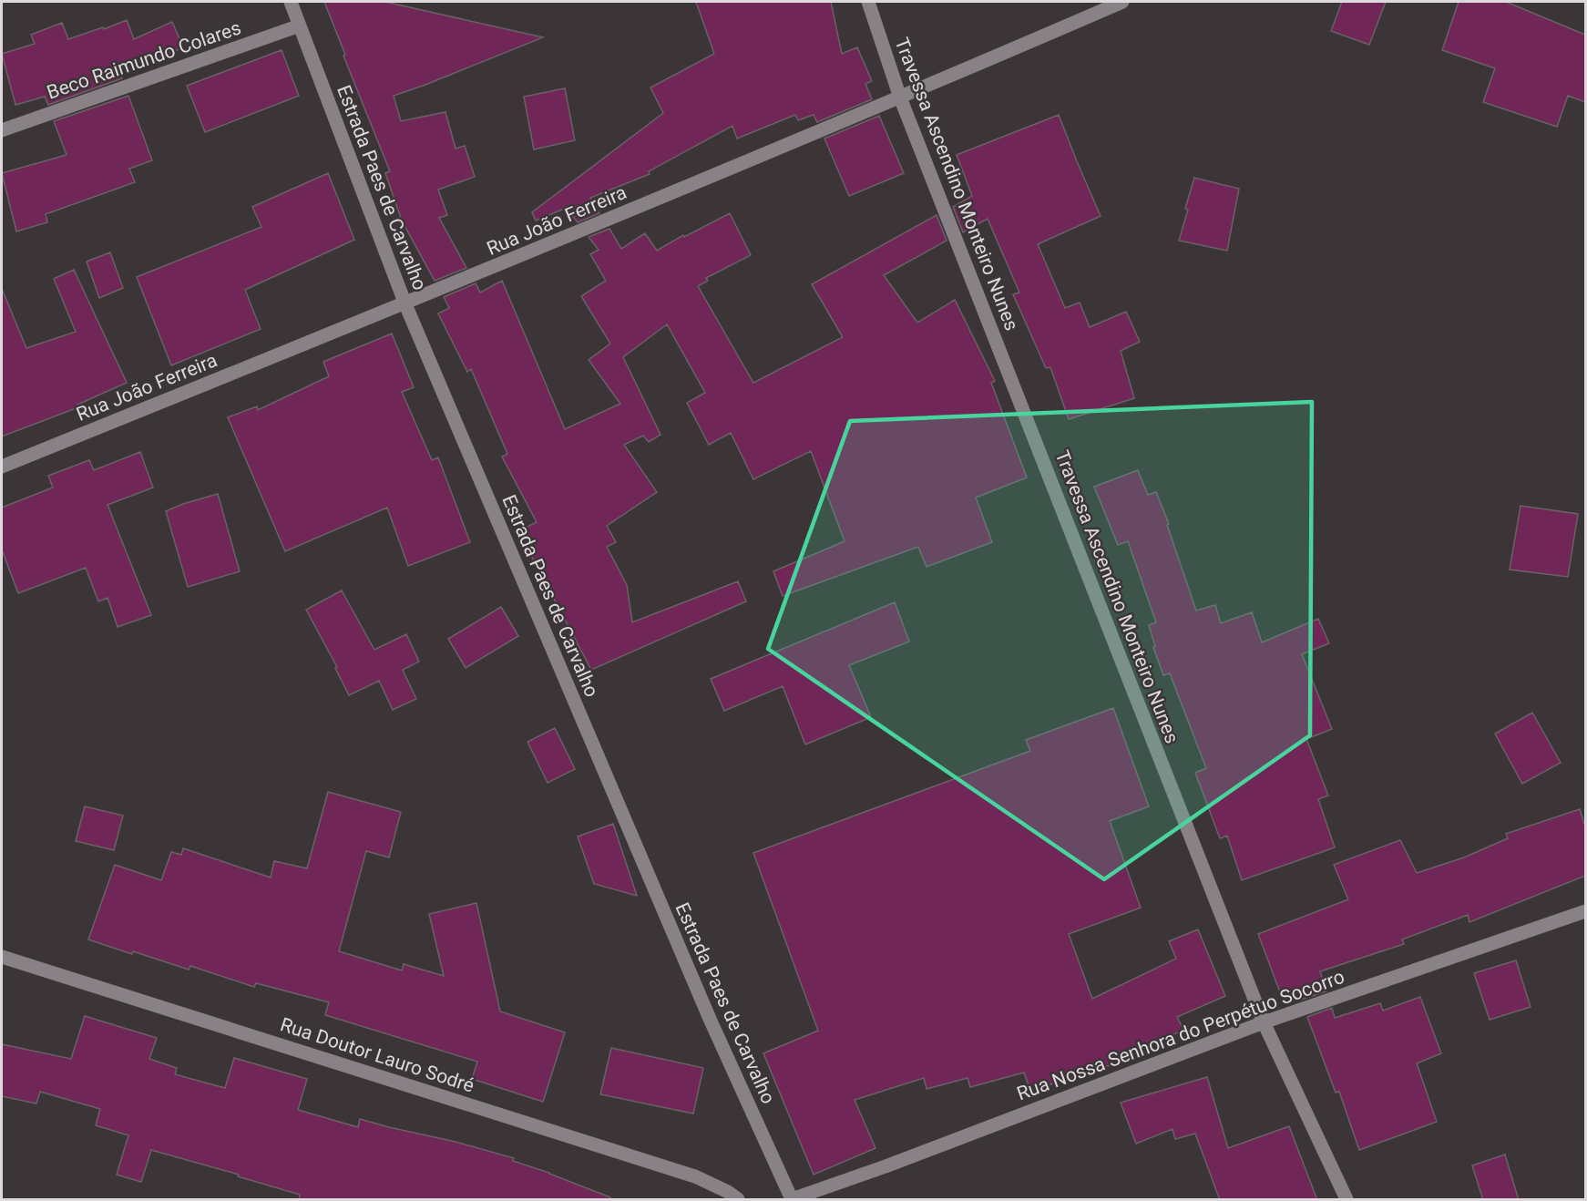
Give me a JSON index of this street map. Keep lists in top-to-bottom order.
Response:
{
  "streets": {
    "street": [
      "Beco Raimundo Colares",
      "Travessa Ascendino Monteiro Nunes",
      "Estrada Paes de Carvalho",
      "Rua João Ferreira",
      "Rua Nossa Senhora do Perpétuo Socorro",
      "Rua Doutor Lauro Sodré"
    ]
  },
  "crossings": [
    ["Beco Raimundo Colares", "Estrada Paes de Carvalho"],
    ["Travessa Ascendino Monteiro Nunes", "Rua João Ferreira"],
    ["Travessa Ascendino Monteiro Nunes", "Rua Nossa Senhora do Perpétuo Socorro"],
    ["Estrada Paes de Carvalho", "Rua João Ferreira"],
    ["Estrada Paes de Carvalho", "Rua Nossa Senhora do Perpétuo Socorro"]
  ]
}
